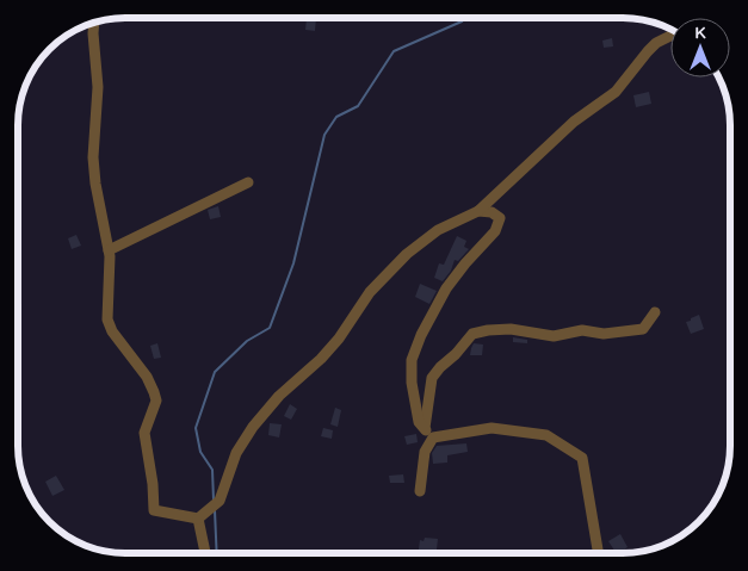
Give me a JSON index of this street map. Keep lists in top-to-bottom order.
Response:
{
  "north": "top"
}
